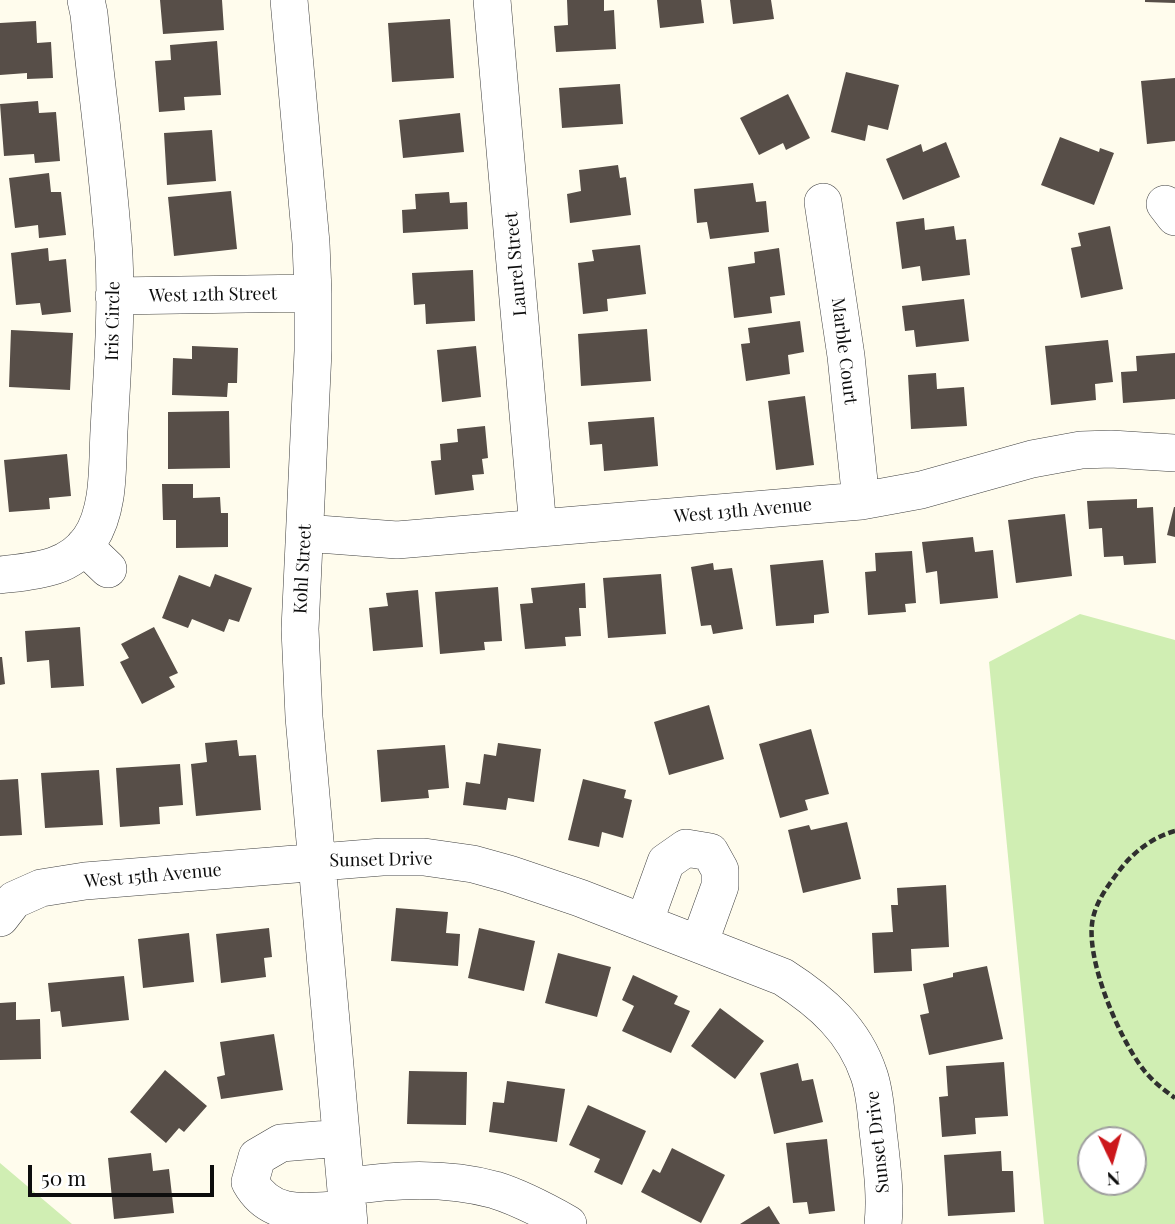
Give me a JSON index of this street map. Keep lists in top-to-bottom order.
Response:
{
  "streets": {
    "street": [
      "Laurel Street",
      "West 12th Street",
      "Iris Circle",
      "Marble Court",
      "West 13th Avenue",
      "Kohl Street",
      "Sunset Drive",
      "West 15th Avenue"
    ]
  },
  "crossings": [
    ["Laurel Street", "West 13th Avenue"],
    ["West 12th Street", "Iris Circle"],
    ["West 12th Street", "Kohl Street"],
    ["Marble Court", "West 13th Avenue"],
    ["West 13th Avenue", "Kohl Street"],
    ["Kohl Street", "Sunset Drive"],
    ["Kohl Street", "West 15th Avenue"],
    ["Sunset Drive", "West 15th Avenue"]
  ],
  "scale_bar": "50 m",
  "north": "bottom"
}
